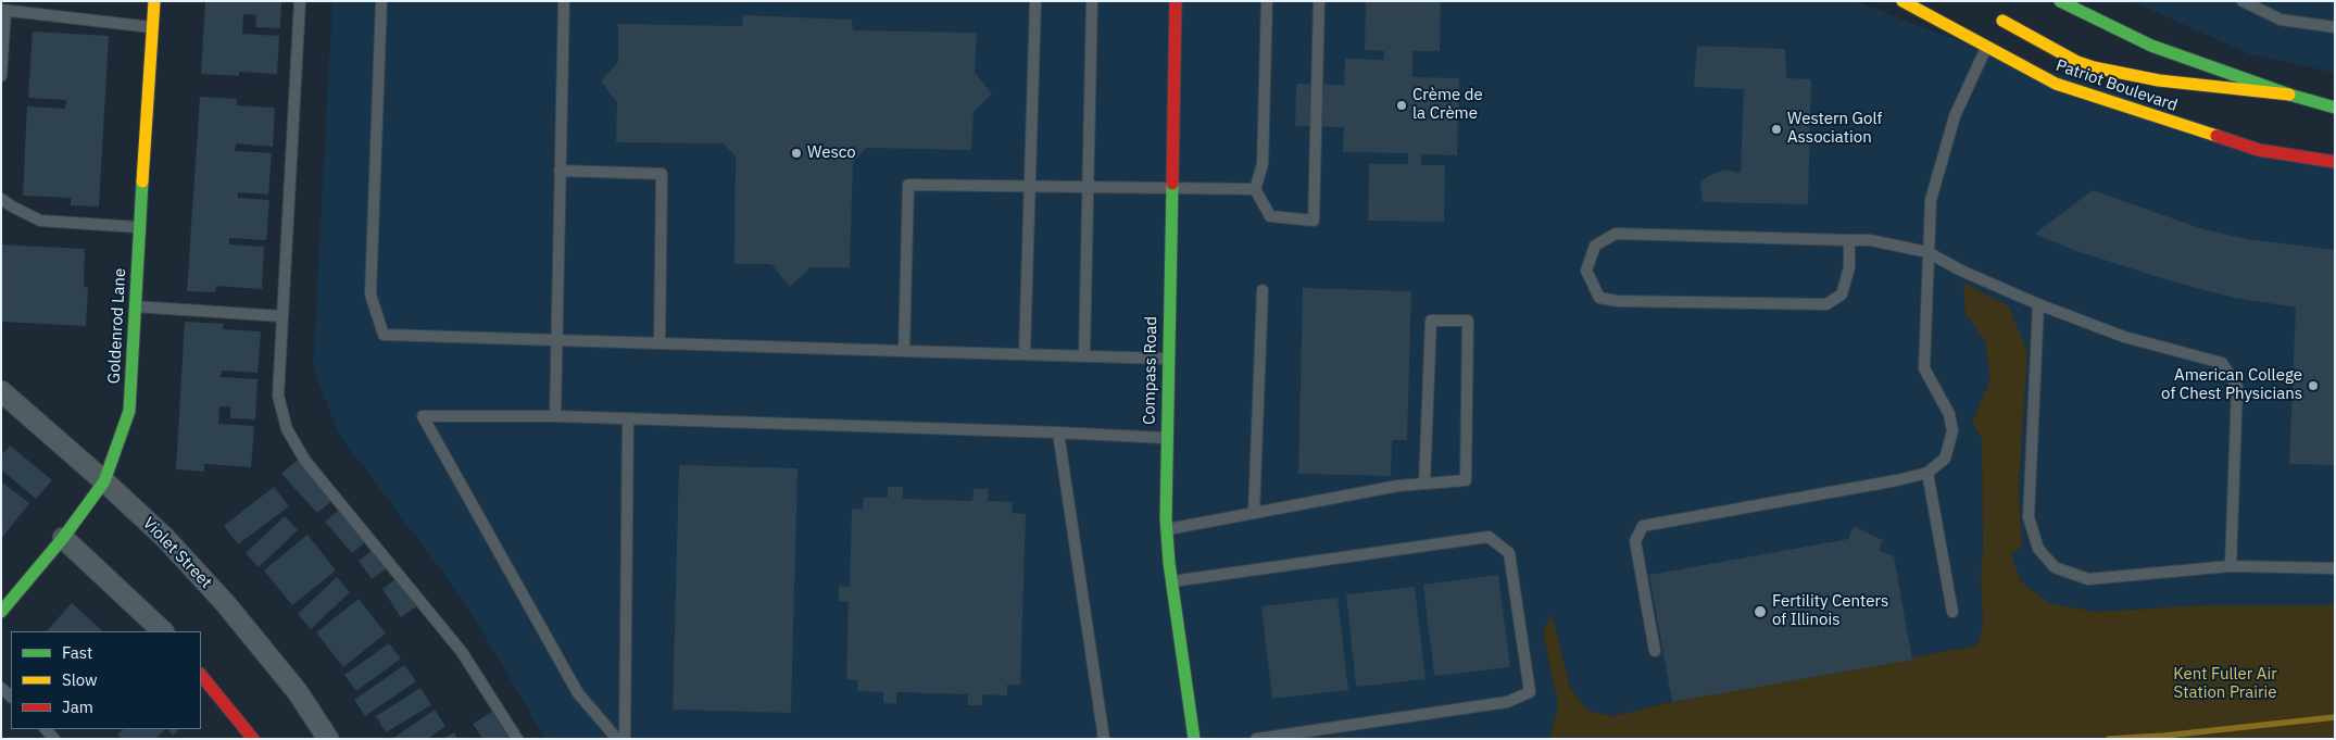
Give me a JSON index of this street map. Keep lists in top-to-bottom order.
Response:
{
  "streets": {
    "street": [
      "Patriot Boulevard",
      "Goldenrod Lane",
      "Compass Road",
      "Violet Street"
    ]
  },
  "crossings": [
    ["Goldenrod Lane", "Violet Street"]
  ],
  "parks": ["Kent Fuller Air Station Prairie"],
  "places": [
    "Crème de la Crème",
    "Western Golf Association",
    "Wesco",
    "American College of Chest Physicians",
    "Fertility Centers of Illinois"
  ],
  "legend": ["Fast", "Slow", "Jam"]
}
